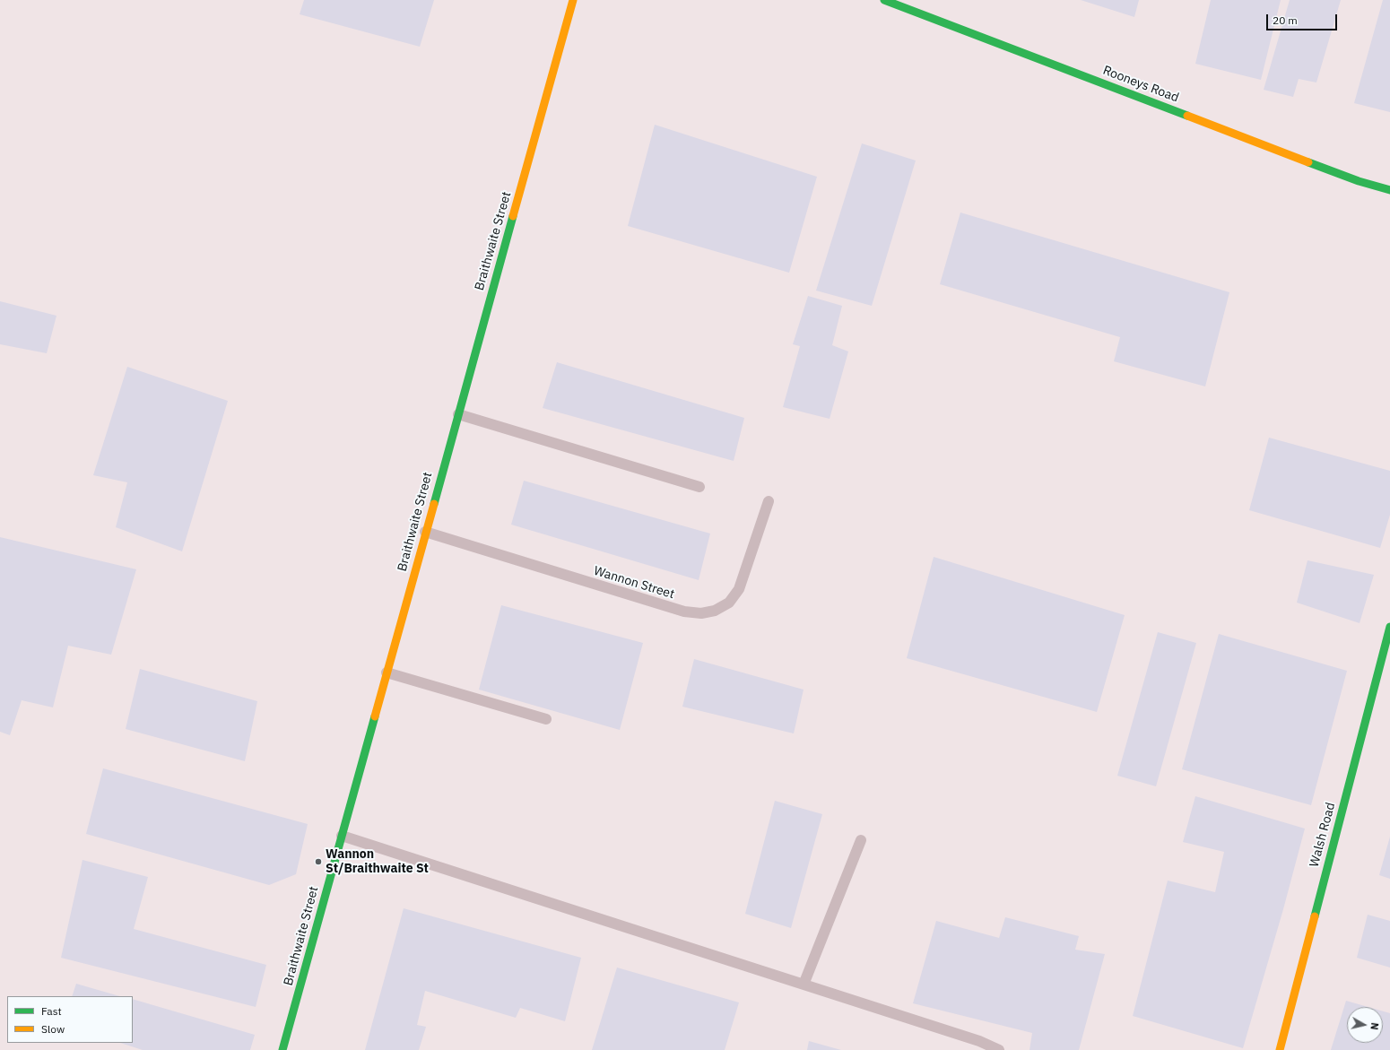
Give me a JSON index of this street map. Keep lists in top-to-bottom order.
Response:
{
  "streets": {
    "street": ["Rooneys Road", "Braithwaite Street", "Walsh Road"],
    "lane": ["Wannon Street"]
  },
  "crossings": [
    ["Braithwaite Street", "Wannon Street"]
  ],
  "places": ["Wannon St/Braithwaite St"],
  "legend": ["Fast", "Slow"],
  "scale_bar": "20 m",
  "north": "right"
}
